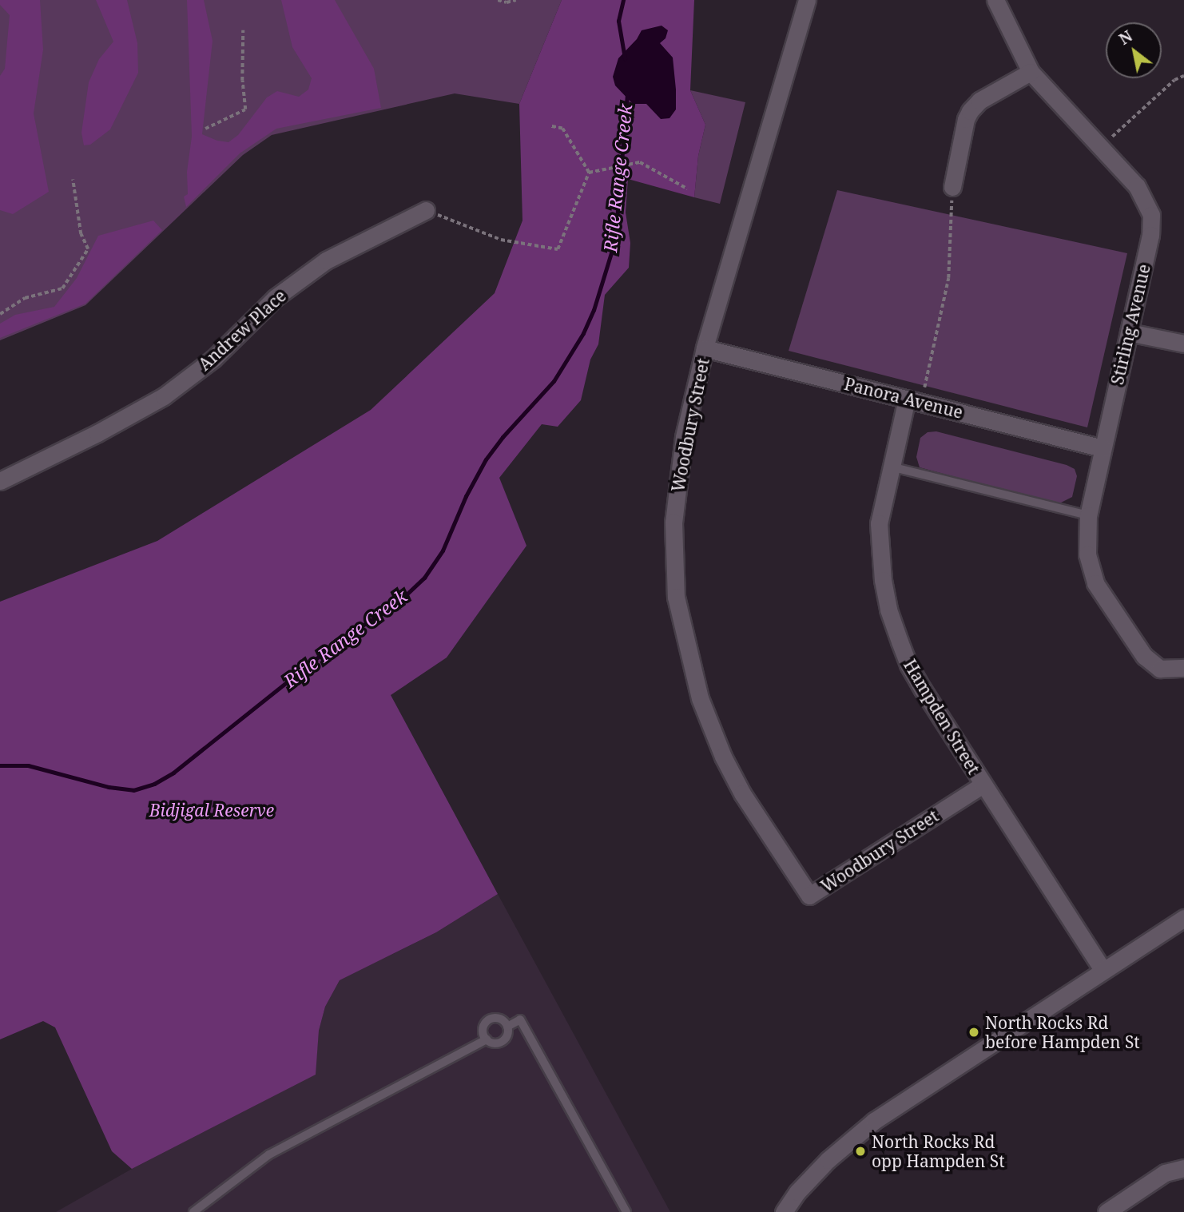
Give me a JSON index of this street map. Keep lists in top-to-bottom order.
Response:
{
  "streets": {
    "street": [
      "Stirling Avenue",
      "Andrew Place",
      "Panora Avenue",
      "Woodbury Street",
      "Hampden Street"
    ]
  },
  "crossings": [
    ["Stirling Avenue", "Panora Avenue"],
    ["Panora Avenue", "Woodbury Street"],
    ["Panora Avenue", "Hampden Street"],
    ["Woodbury Street", "Hampden Street"]
  ],
  "water": ["Rifle Range Creek"],
  "parks": ["Bidjigal Reserve"],
  "places": ["North Rocks Rd before Hampden St", "North Rocks Rd opp Hampden St"],
  "north": "top left"
}
